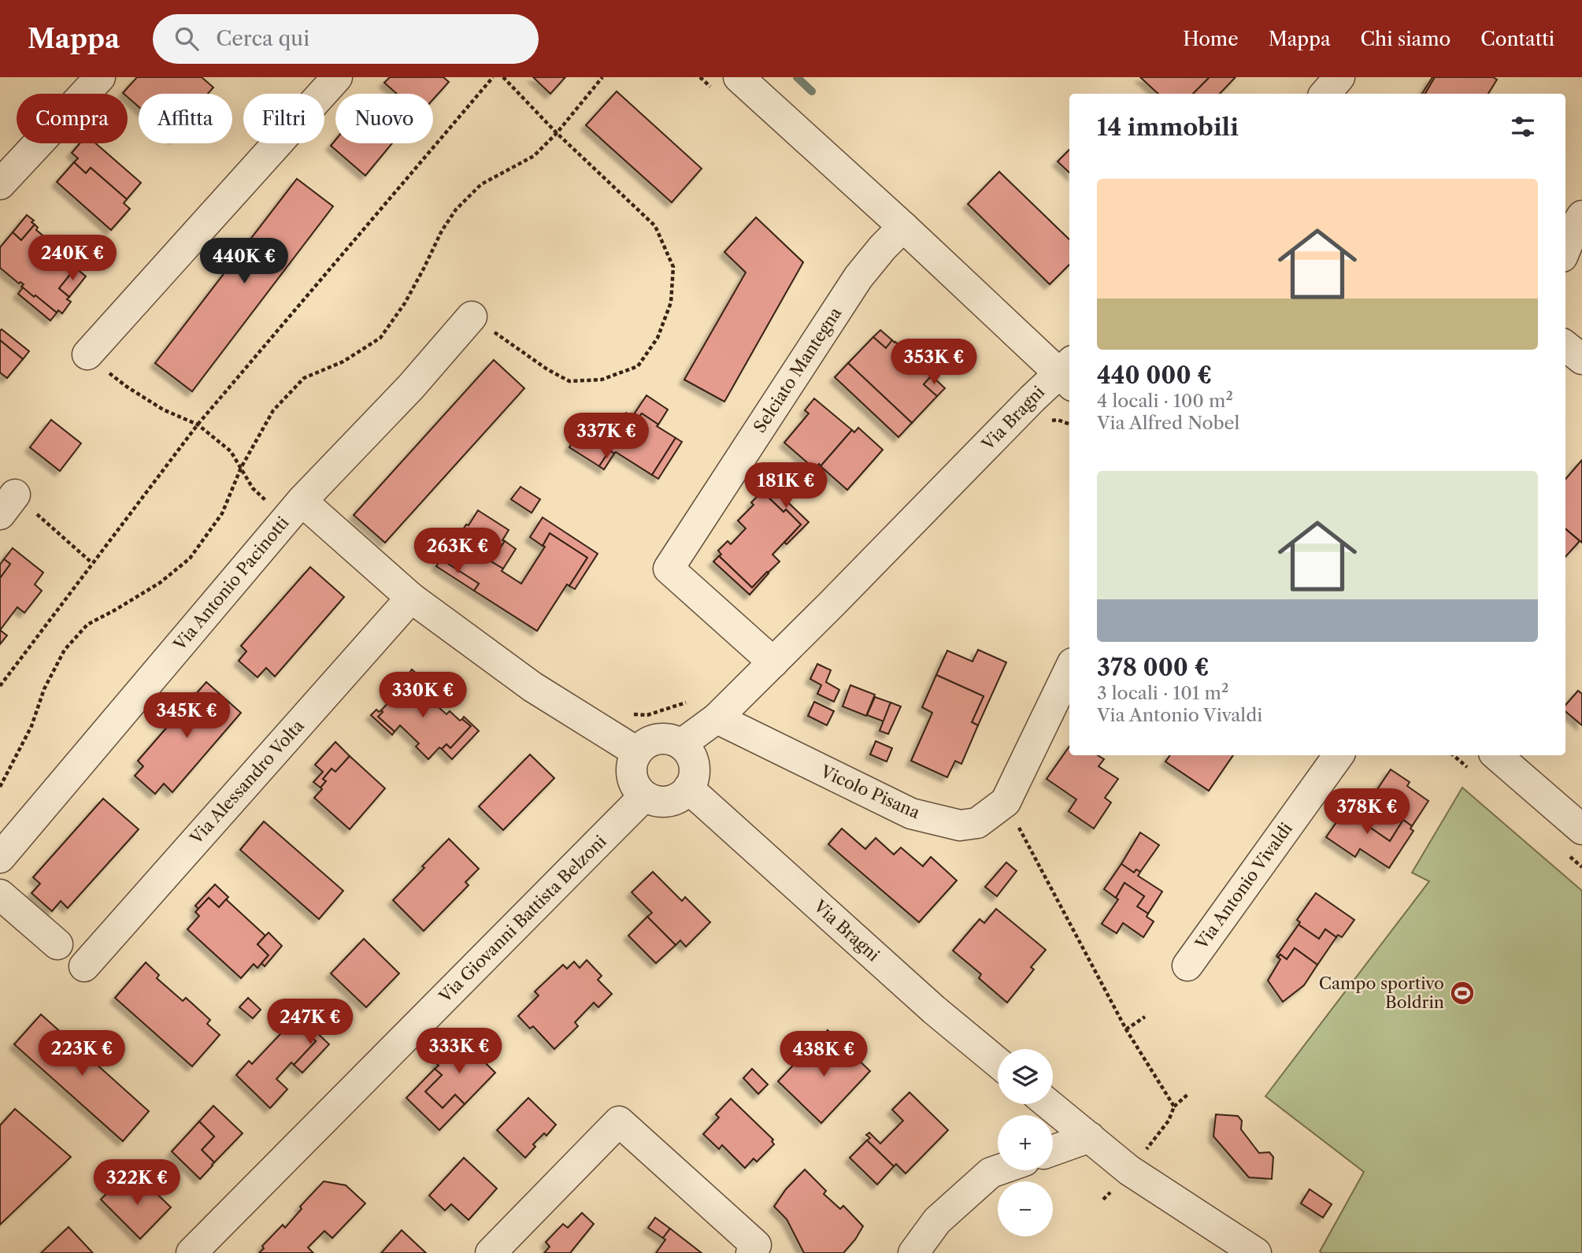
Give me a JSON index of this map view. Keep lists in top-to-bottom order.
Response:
{
  "streets": {
    "street": [
      "Selciato Mantegna",
      "Via Bragni",
      "Via Antonio Pacinotti",
      "Via Alessandro Volta",
      "Vicolo Pisana",
      "Via Antonio Vivaldi",
      "Via Giovanni Battista Belzoni"
    ]
  },
  "crossings": [
    ["Selciato Mantegna", "Via Bragni"],
    ["Via Bragni", "Vicolo Pisana"],
    ["Via Bragni", "Via Giovanni Battista Belzoni"]
  ],
  "places": {
    "sports": ["Campo sportivo Boldrin"]
  },
  "page": {
    "header": "Mappa",
    "search": "Cerca qui",
    "nav": [
      "Home",
      "Mappa",
      "Chi siamo",
      "Contatti"
    ],
    "chip": [
      "Compra",
      "Affitta",
      "Filtri",
      "Nuovo"
    ],
    "heading": "14 immobili",
    "list": [
      {
        "name": "440 000 €",
        "note": "4 locali · 100 m² · Via Alfred Nobel"
      },
      {
        "name": "378 000 €",
        "note": "3 locali · 101 m² · Via Antonio Vivaldi"
      }
    ],
    "price": [
      "240K €",
      "440K €",
      "353K €",
      "337K €",
      "181K €",
      "263K €",
      "330K €",
      "345K €",
      "378K €",
      "247K €",
      "333K €",
      "223K €",
      "438K €",
      "322K €"
    ],
    "map_buttons": ["+", "−"]
  }
}
